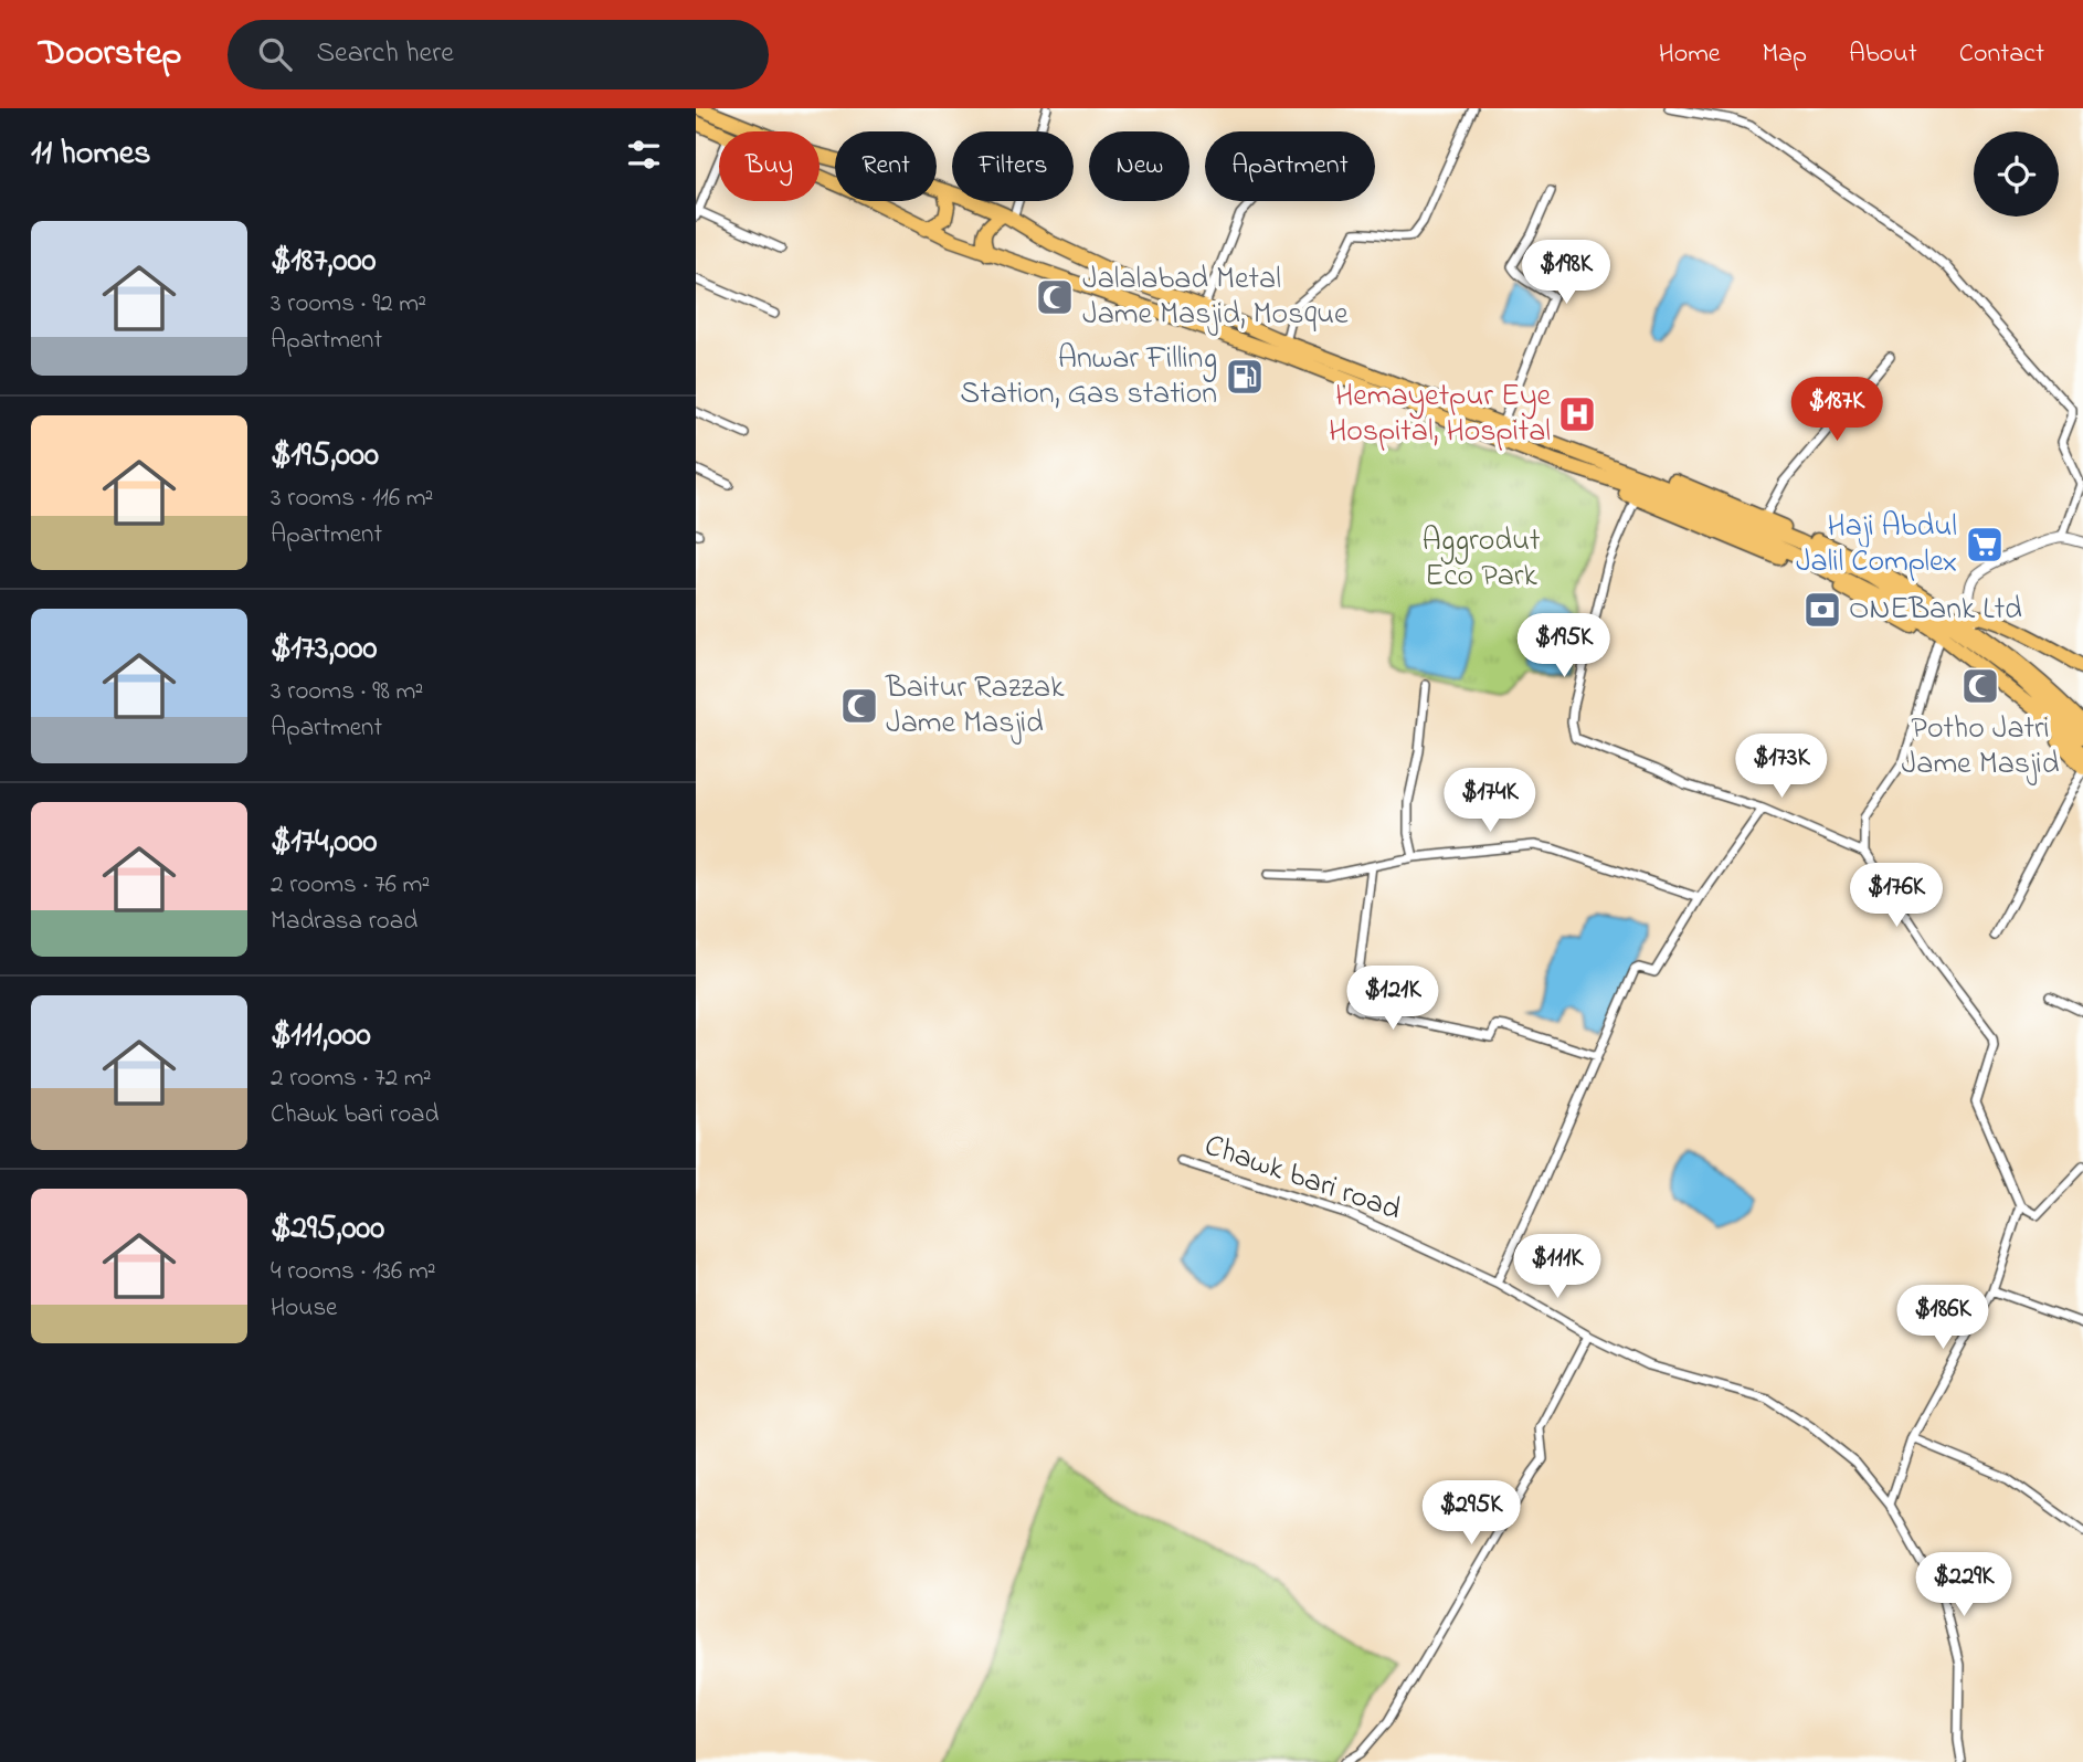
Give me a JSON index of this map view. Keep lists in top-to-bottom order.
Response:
{
  "streets": {
    "street": ["Chawk bari road"]
  },
  "parks": ["Aggrodut Eco Park"],
  "places": {
    "mosque": ["Jalalabad Metal Jame Masjid, Mosque", "Potho Jatri Jame Masjid", "Baitur Razzak Jame Masjid"],
    "fuel station": ["Anwar Filling Station, Gas station"],
    "hospital": ["Hemayetpur Eye Hospital, Hospital"],
    "supermarket": ["Haji Abdul Jalil Complex"],
    "bank": ["ONEBank Ltd"]
  },
  "page": {
    "header": "Doorstep",
    "search": "Search here",
    "nav": [
      "Home",
      "Map",
      "About",
      "Contact"
    ],
    "heading": "11 homes",
    "chip": [
      "Buy",
      "Rent",
      "Filters",
      "New",
      "Apartment"
    ],
    "list": [
      {
        "name": "$187,000",
        "note": "3 rooms · 92 m² · Apartment"
      },
      {
        "name": "$195,000",
        "note": "3 rooms · 116 m² · Apartment"
      },
      {
        "name": "$173,000",
        "note": "3 rooms · 98 m² · Apartment"
      },
      {
        "name": "$174,000",
        "note": "2 rooms · 76 m² · Madrasa road"
      },
      {
        "name": "$111,000",
        "note": "2 rooms · 72 m² · Chawk bari road"
      },
      {
        "name": "$295,000",
        "note": "4 rooms · 136 m² · House"
      }
    ],
    "price": [
      "$198K",
      "$187K",
      "$195K",
      "$173K",
      "$174K",
      "$176K",
      "$121K",
      "$111K",
      "$186K",
      "$295K",
      "$229K"
    ]
  }
}
